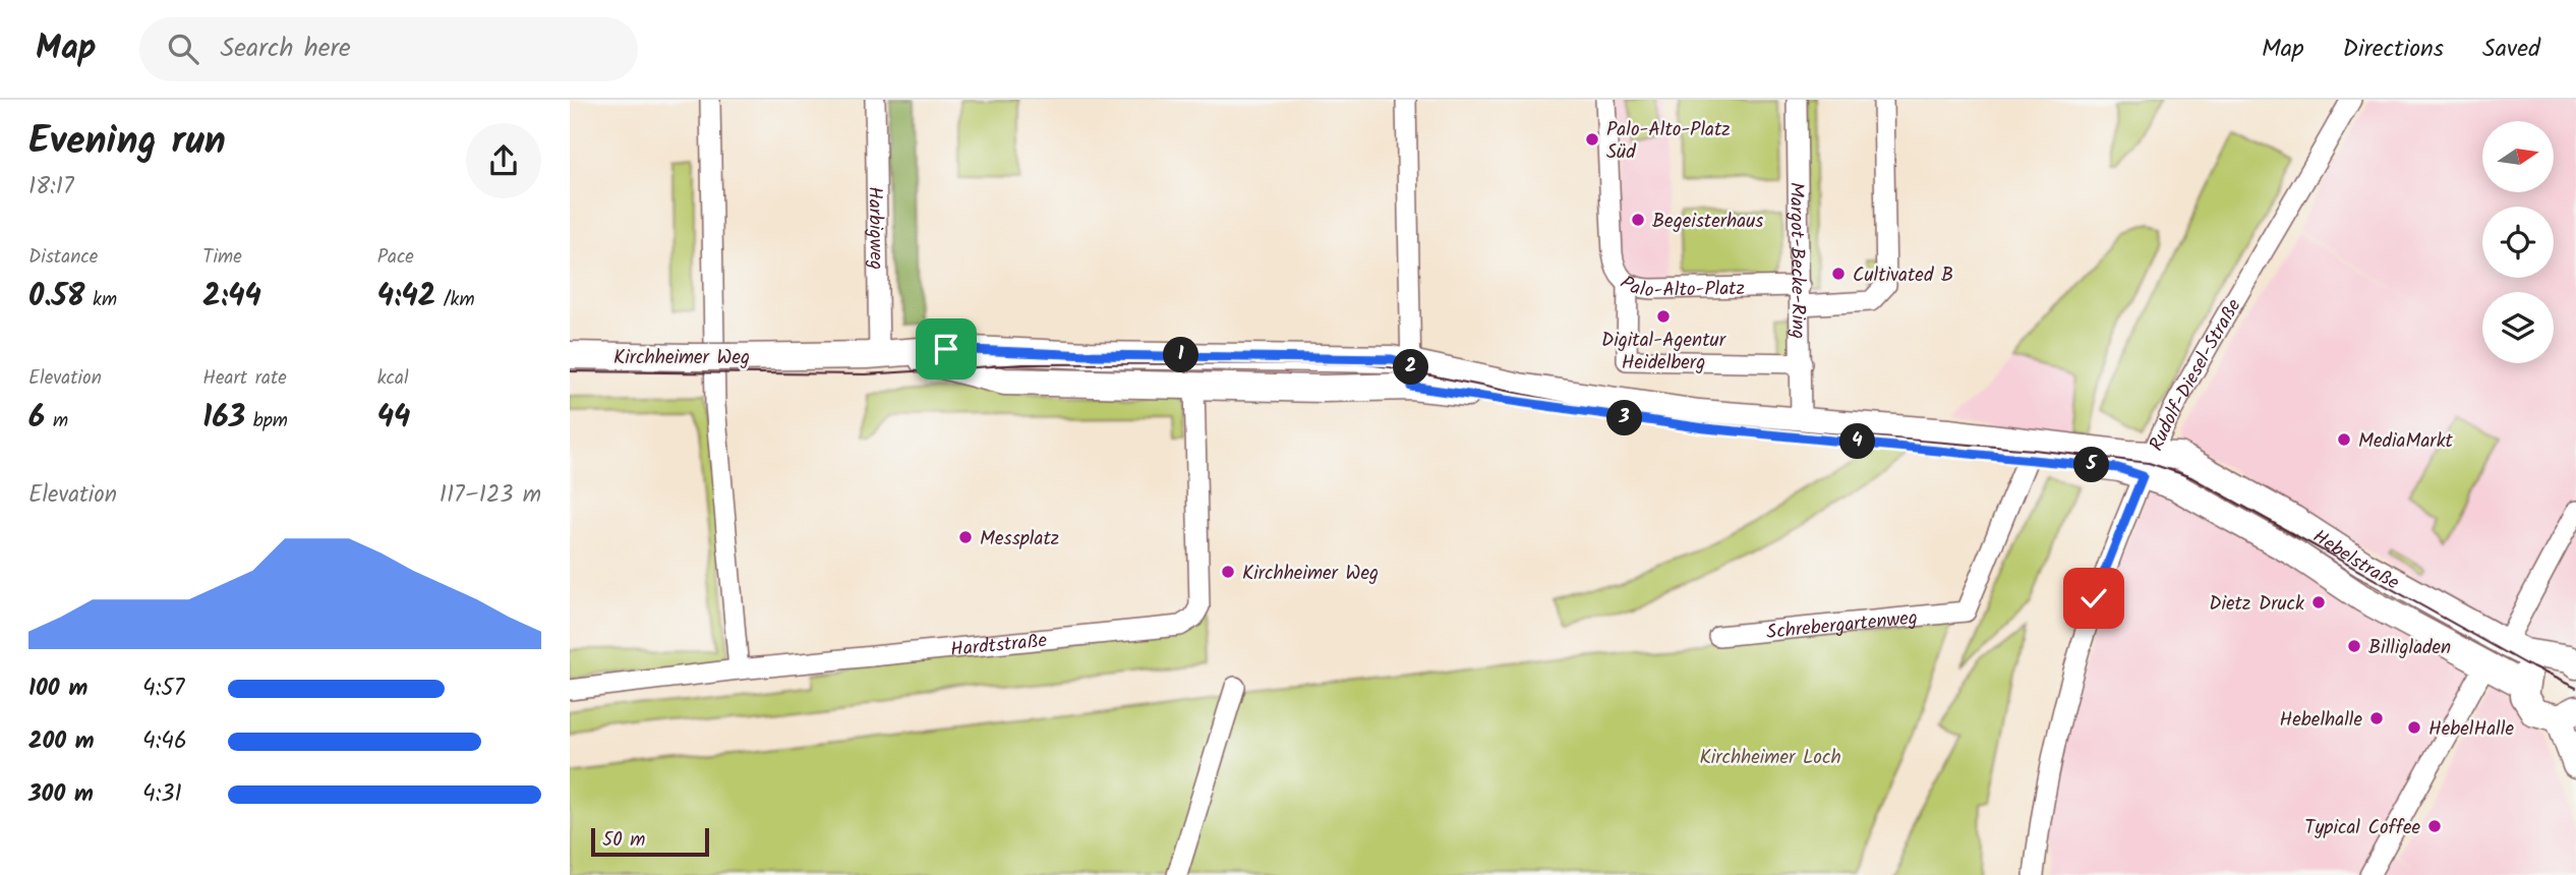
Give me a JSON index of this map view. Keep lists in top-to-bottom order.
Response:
{
  "streets": {
    "street": [
      "Harbigweg",
      "Margot-Becke-Ring",
      "Palo-Alto-Platz",
      "Kirchheimer Weg",
      "Rudolf-Diesel-Straße",
      "Hebelstraße",
      "Schrebergartenweg",
      "Hardtstraße"
    ]
  },
  "crossings": [
    ["Harbigweg", "Kirchheimer Weg"],
    ["Margot-Becke-Ring", "Palo-Alto-Platz"],
    ["Margot-Becke-Ring", "Kirchheimer Weg"],
    ["Kirchheimer Weg", "Rudolf-Diesel-Straße"],
    ["Kirchheimer Weg", "Hebelstraße"],
    ["Kirchheimer Weg", "Schrebergartenweg"],
    ["Kirchheimer Weg", "Hardtstraße"],
    ["Rudolf-Diesel-Straße", "Hebelstraße"]
  ],
  "parks": ["Kirchheimer Loch"],
  "places": [
    "Palo-Alto-Platz Süd",
    "Begeisterhaus",
    "Cultivated B",
    "Digital-Agentur Heidelberg",
    "MediaMarkt",
    "Messplatz",
    "Kirchheimer Weg",
    "Dietz Druck",
    "Billigladen",
    "Hebelhalle",
    "HebelHalle",
    "Typical Coffee"
  ],
  "scale_bar": "50 m",
  "north": "right",
  "page": {
    "header": "Map",
    "search": "Search here",
    "nav": ["Map", "Directions", "Saved"],
    "heading": ["Evening run", "18:17"],
    "stats": [
      ["Distance", "0.58 km"],
      ["Time", "2:44"],
      ["Pace", "4:42 /km"],
      ["Elevation", "6 m"],
      ["Heart rate", "163 bpm"],
      ["kcal", "44"]
    ],
    "pins": [
      "1",
      "2",
      "3",
      "4",
      "5"
    ],
    "chart": ["Elevation", "117–123 m"],
    "list": [
      {
        "name": "100 m",
        "note": "4:57"
      },
      {
        "name": "200 m",
        "note": "4:46"
      },
      {
        "name": "300 m",
        "note": "4:31"
      }
    ],
    "scale": "50 m"
  }
}
